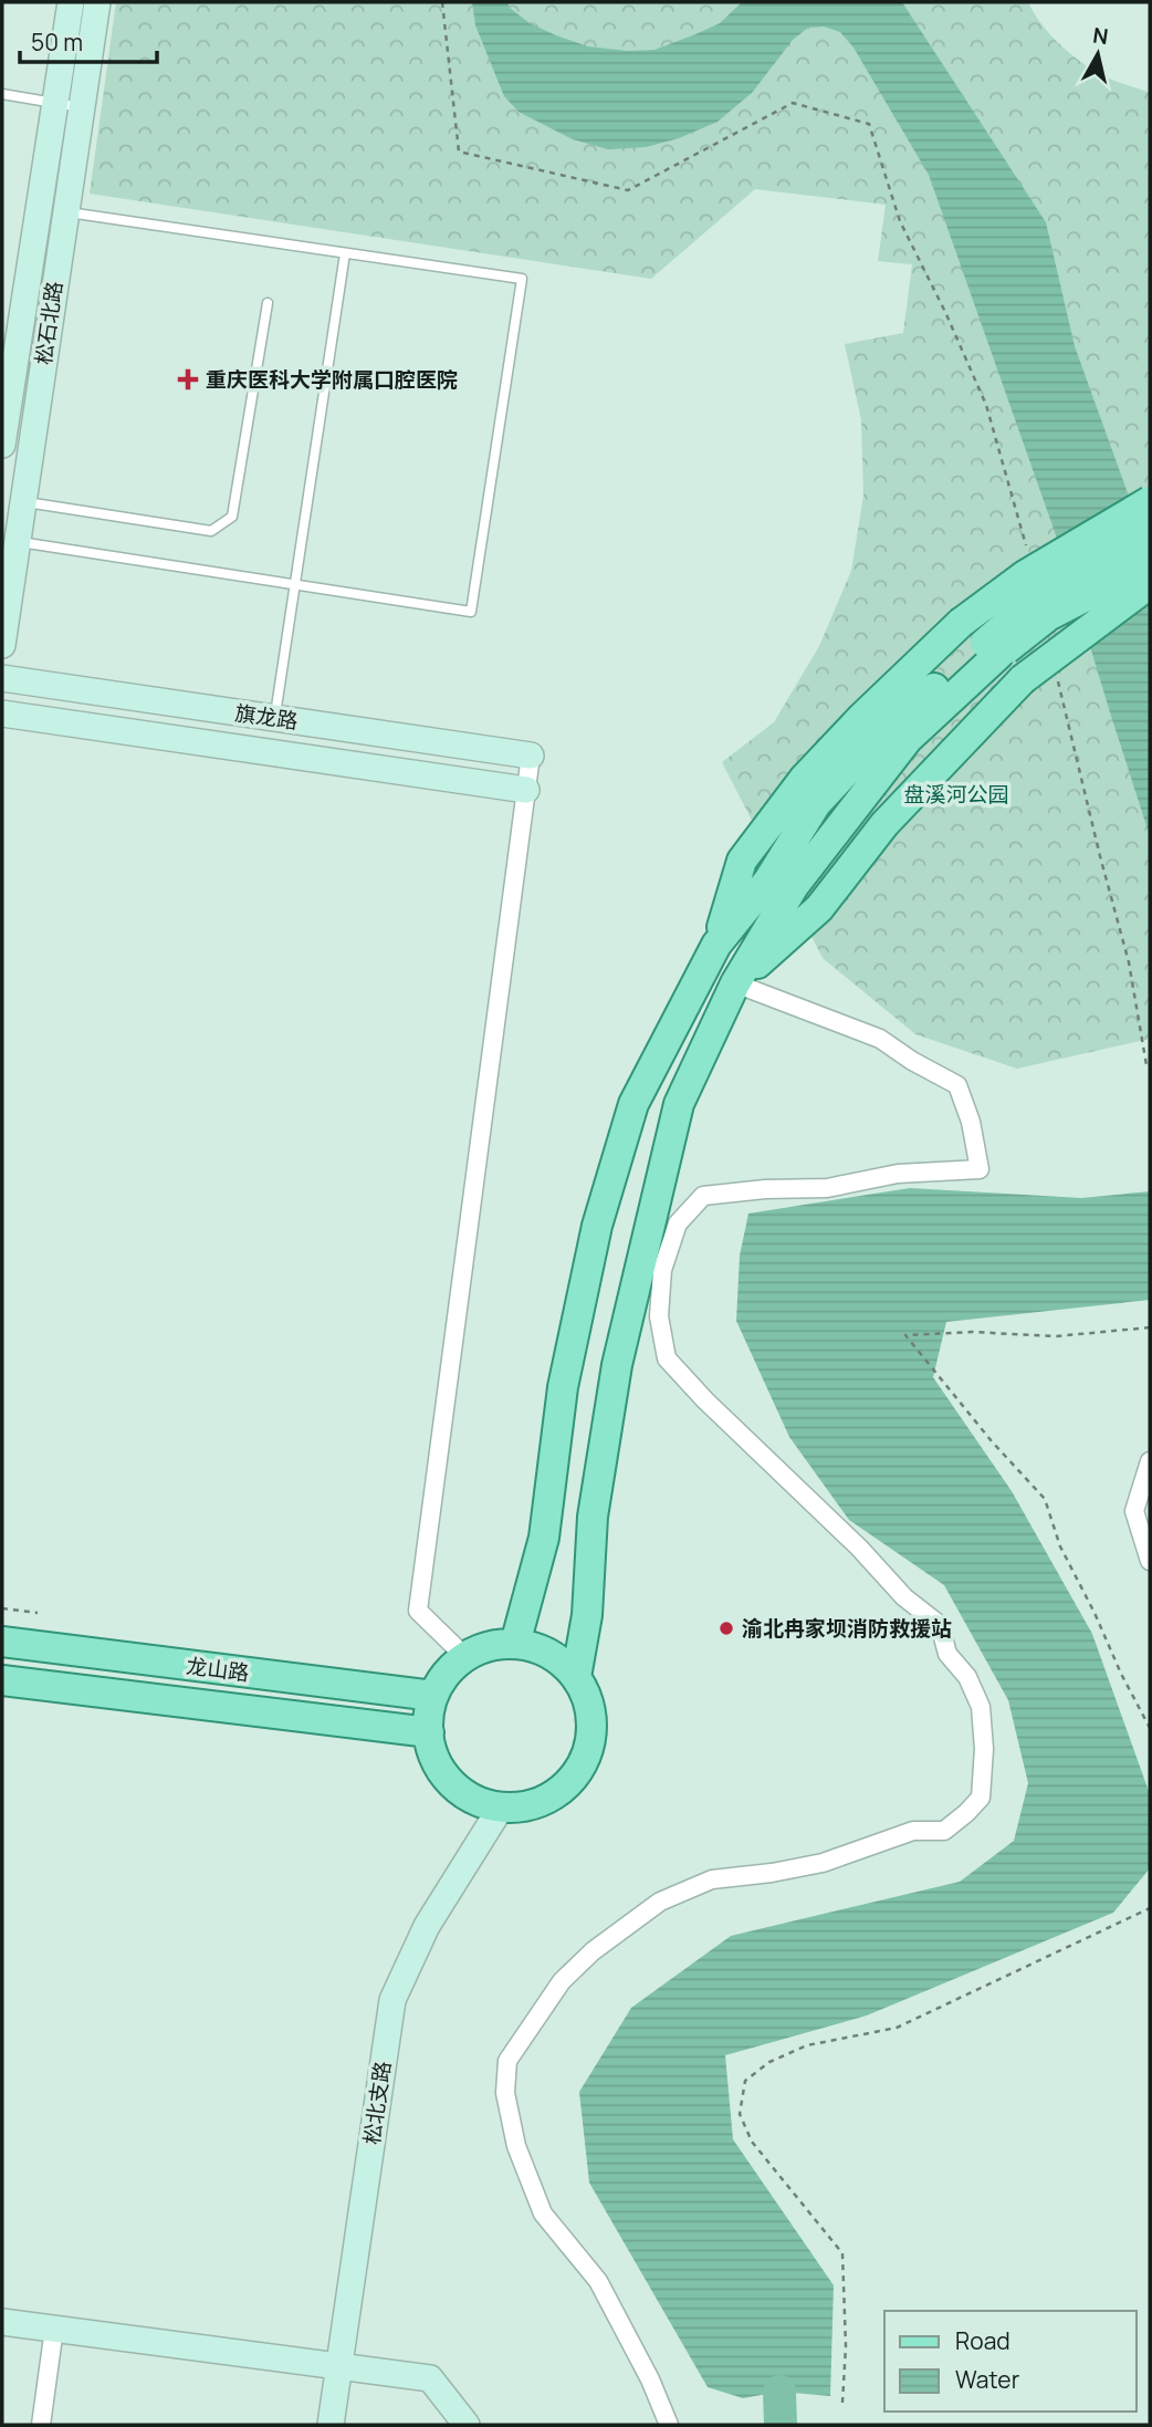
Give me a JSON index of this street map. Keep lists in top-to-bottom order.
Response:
{
  "streets": {
    "main road": [
      "松石北路",
      "旗龙路",
      "龙山路",
      "松北支路"
    ]
  },
  "crossings": [
    ["龙山路", "松北支路"]
  ],
  "parks": ["盘溪河公园"],
  "places": {
    "health": ["重庆医科大学附属口腔医院"],
    "other": ["渝北冉家坝消防救援站"]
  },
  "legend": ["Road", "Water"],
  "scale_bar": "50 m",
  "north": "top"
}
